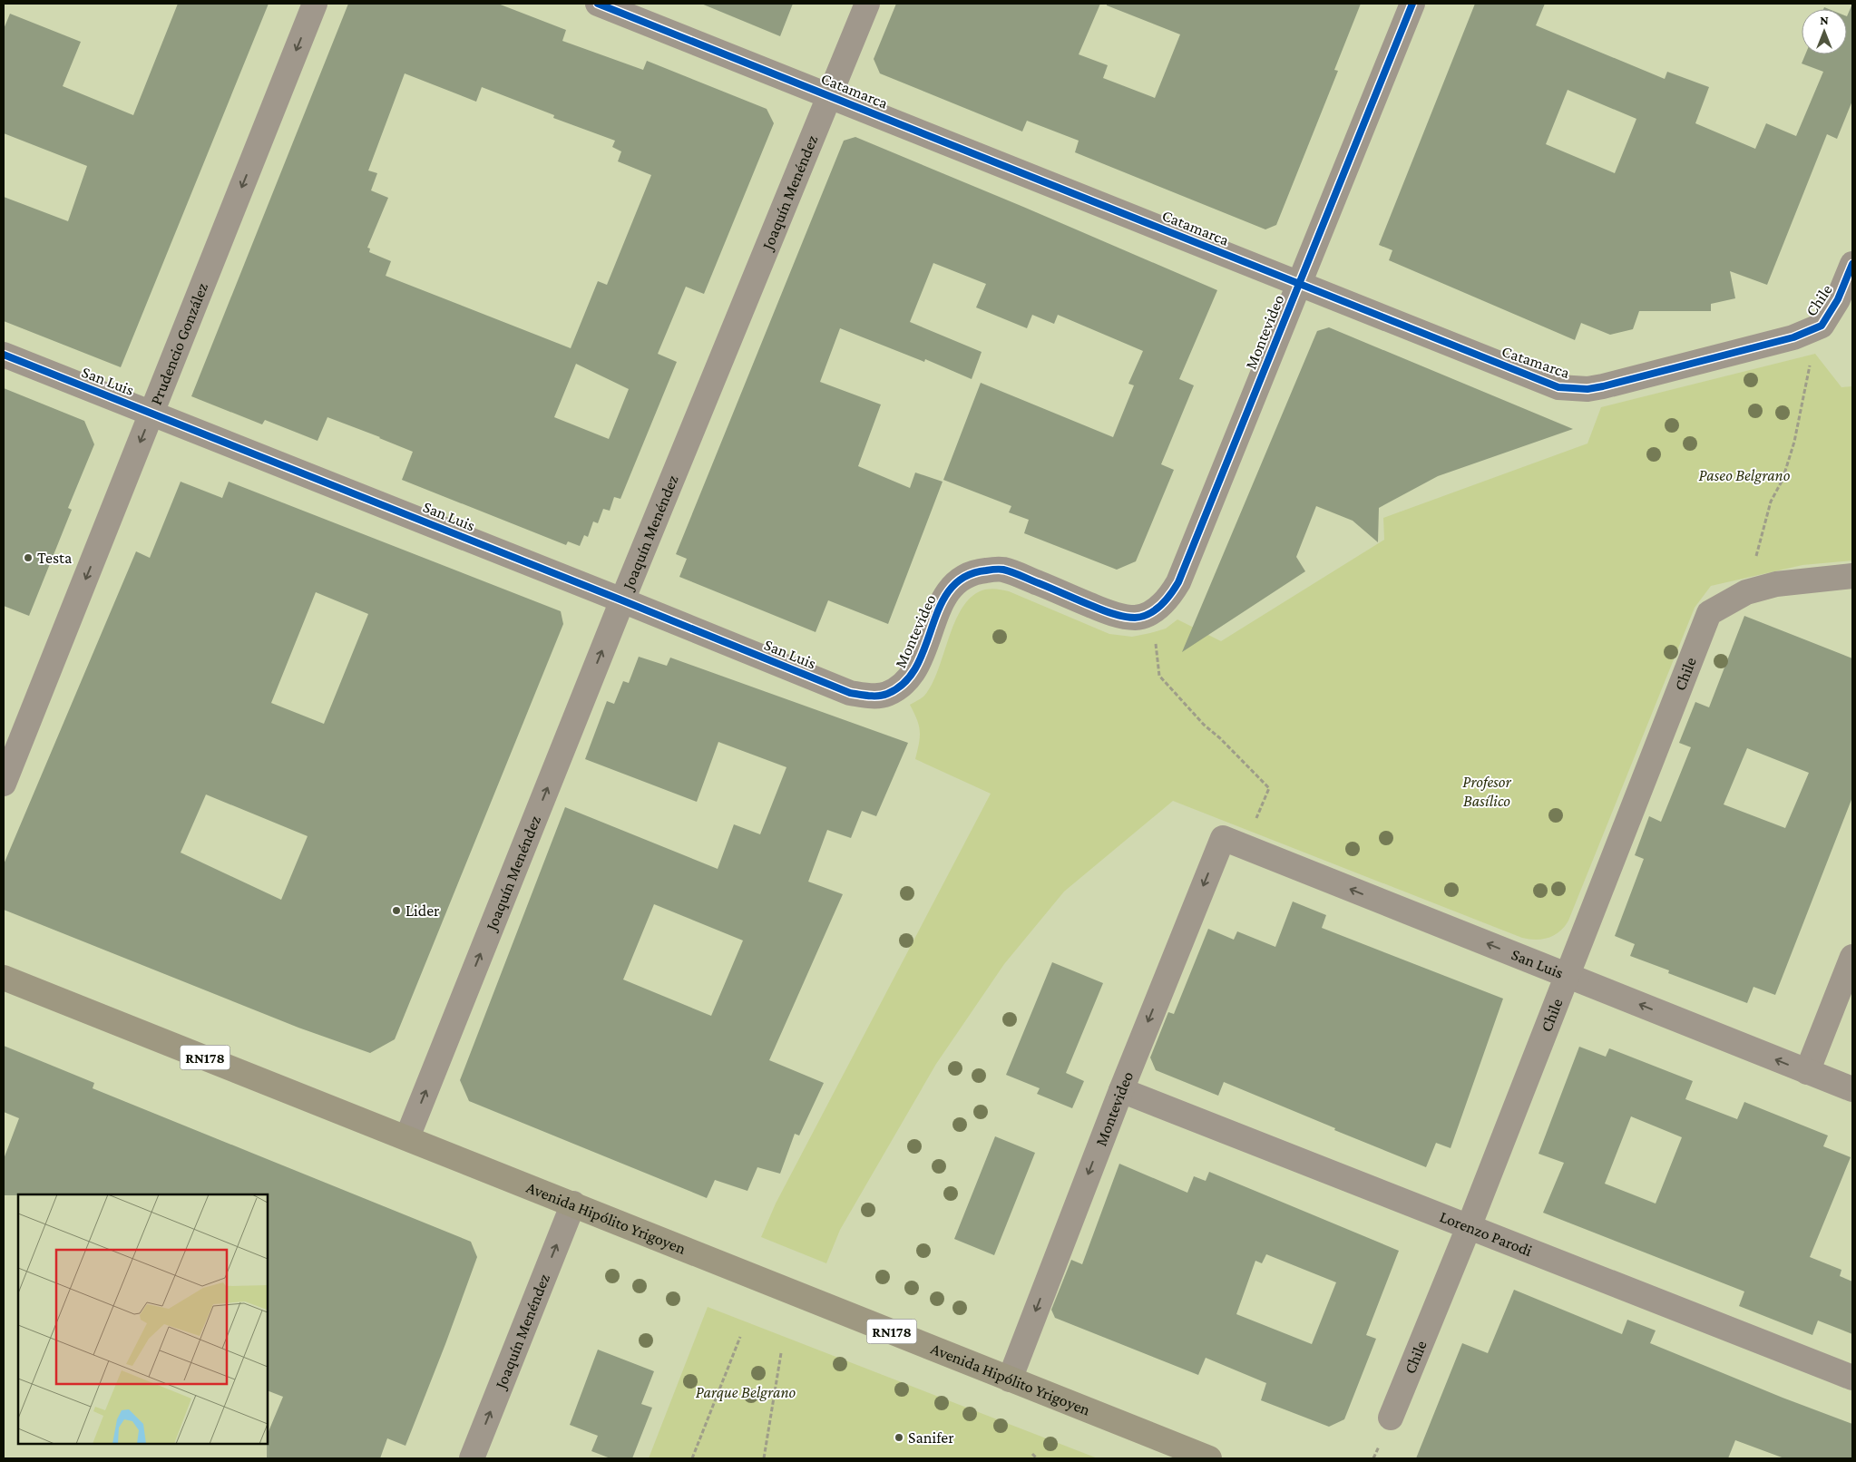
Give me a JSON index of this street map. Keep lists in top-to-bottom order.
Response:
{
  "streets": {
    "main road": ["RN178", "Avenida Hipólito Yrigoyen"],
    "street": [
      "Catamarca",
      "Joaquín Menéndez",
      "Chile",
      "Montevideo",
      "Prudencio González",
      "San Luis",
      "Lorenzo Parodi"
    ]
  },
  "crossings": [
    ["Catamarca", "Joaquín Menéndez"],
    ["Catamarca", "Chile"],
    ["Catamarca", "Montevideo"],
    ["Joaquín Menéndez", "San Luis"],
    ["Joaquín Menéndez", "Avenida Hipólito Yrigoyen"],
    ["Chile", "San Luis"],
    ["Chile", "Lorenzo Parodi"],
    ["Montevideo", "San Luis"],
    ["Montevideo", "Avenida Hipólito Yrigoyen"],
    ["Montevideo", "Lorenzo Parodi"],
    ["Prudencio González", "San Luis"]
  ],
  "one_way": [
    "Joaquín Menéndez",
    "Montevideo",
    "Prudencio González",
    "San Luis"
  ],
  "parks": ["Paseo Belgrano", "Profesor Basílico", "Parque Belgrano"],
  "places": ["Testa", "Lider", "Sanifer"],
  "north": "top"
}
